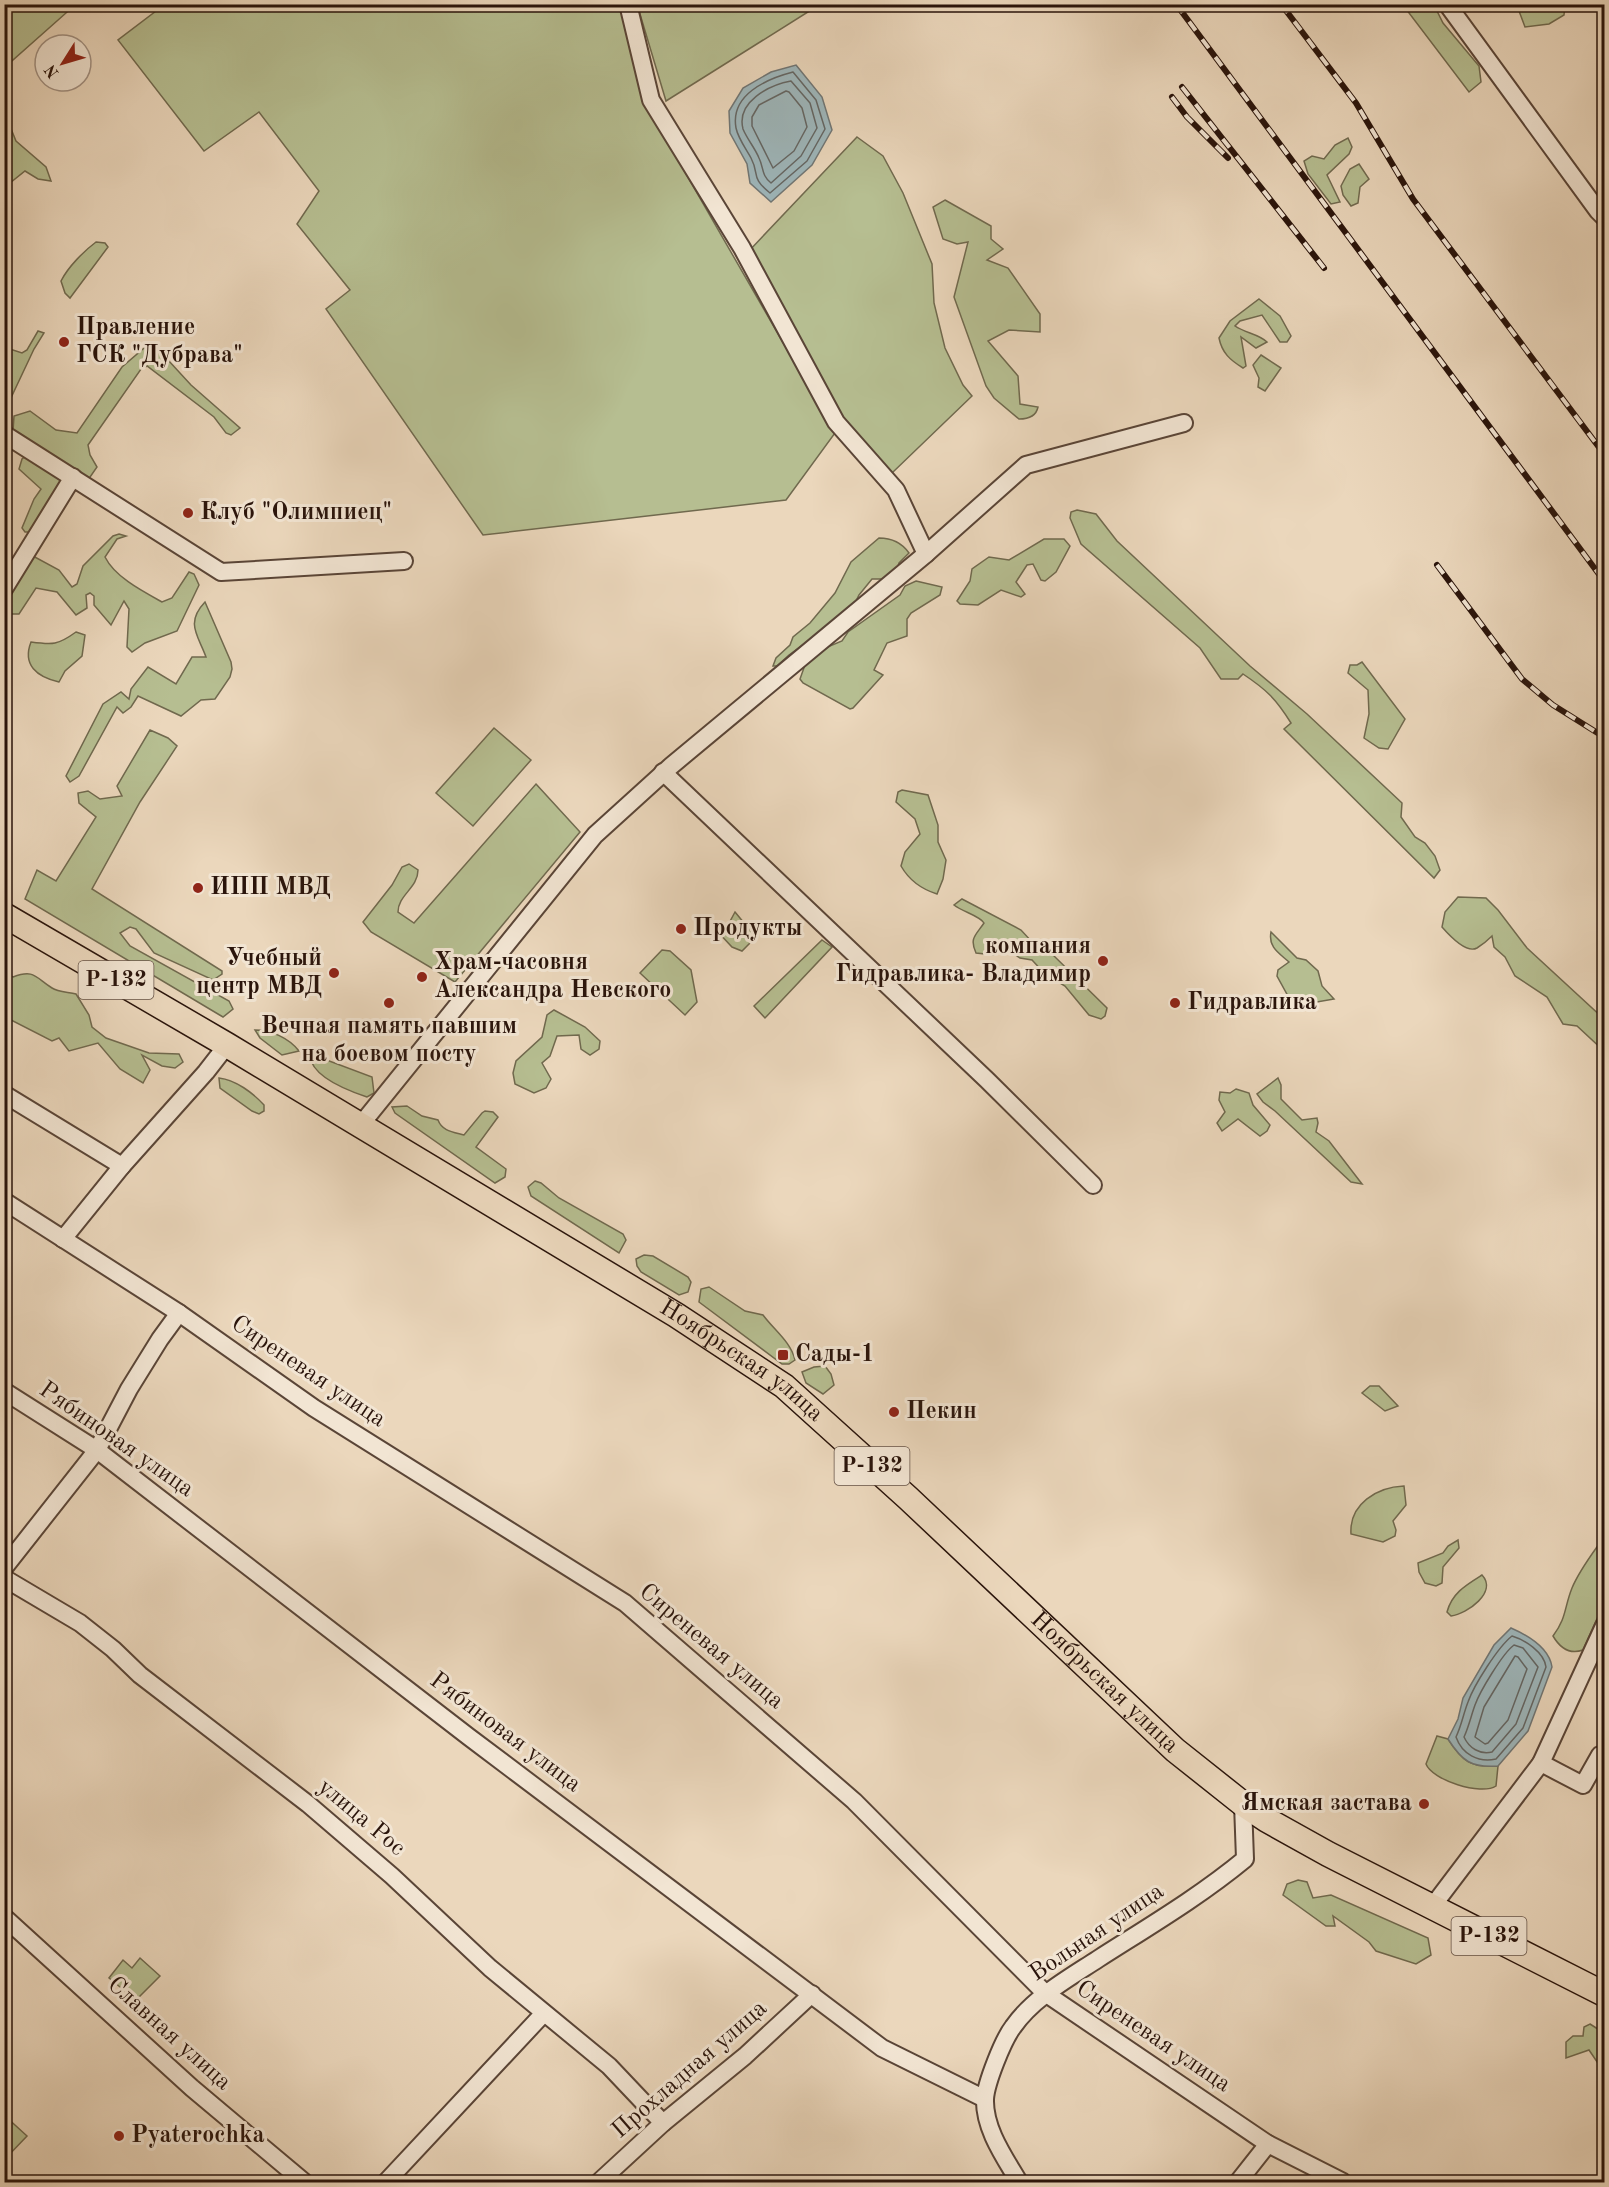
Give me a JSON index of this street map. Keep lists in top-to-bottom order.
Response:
{
  "streets": {
    "highway": ["Р-132", "Ноябрьская улица"],
    "street": [
      "Сиреневая улица",
      "Рябиновая улица",
      "улица Рос",
      "Вольная улица",
      "Славная улица",
      "Прохладная улица"
    ]
  },
  "crossings": [
    ["Ноябрьская улица", "Вольная улица"],
    ["Сиреневая улица", "Вольная улица"],
    ["Рябиновая улица", "Вольная улица"],
    ["Рябиновая улица", "Прохладная улица"],
    ["улица Рос", "Прохладная улица"]
  ],
  "places": {
    "other": [
      "Правление ГСК \"Дубрава\"",
      "Клуб \"Олимпиец\"",
      "ИПП МВД",
      "Продукты",
      "компания Гидравлика- Владимир",
      "Учебный центр МВД",
      "Храм-часовня Александра Невского",
      "Вечная память павшим на боевом посту",
      "Гидравлика",
      "Пекин",
      "Ямская застава",
      "Pyaterochka"
    ],
    "transit": ["Сады-1"]
  },
  "north": "bottom left"
}
